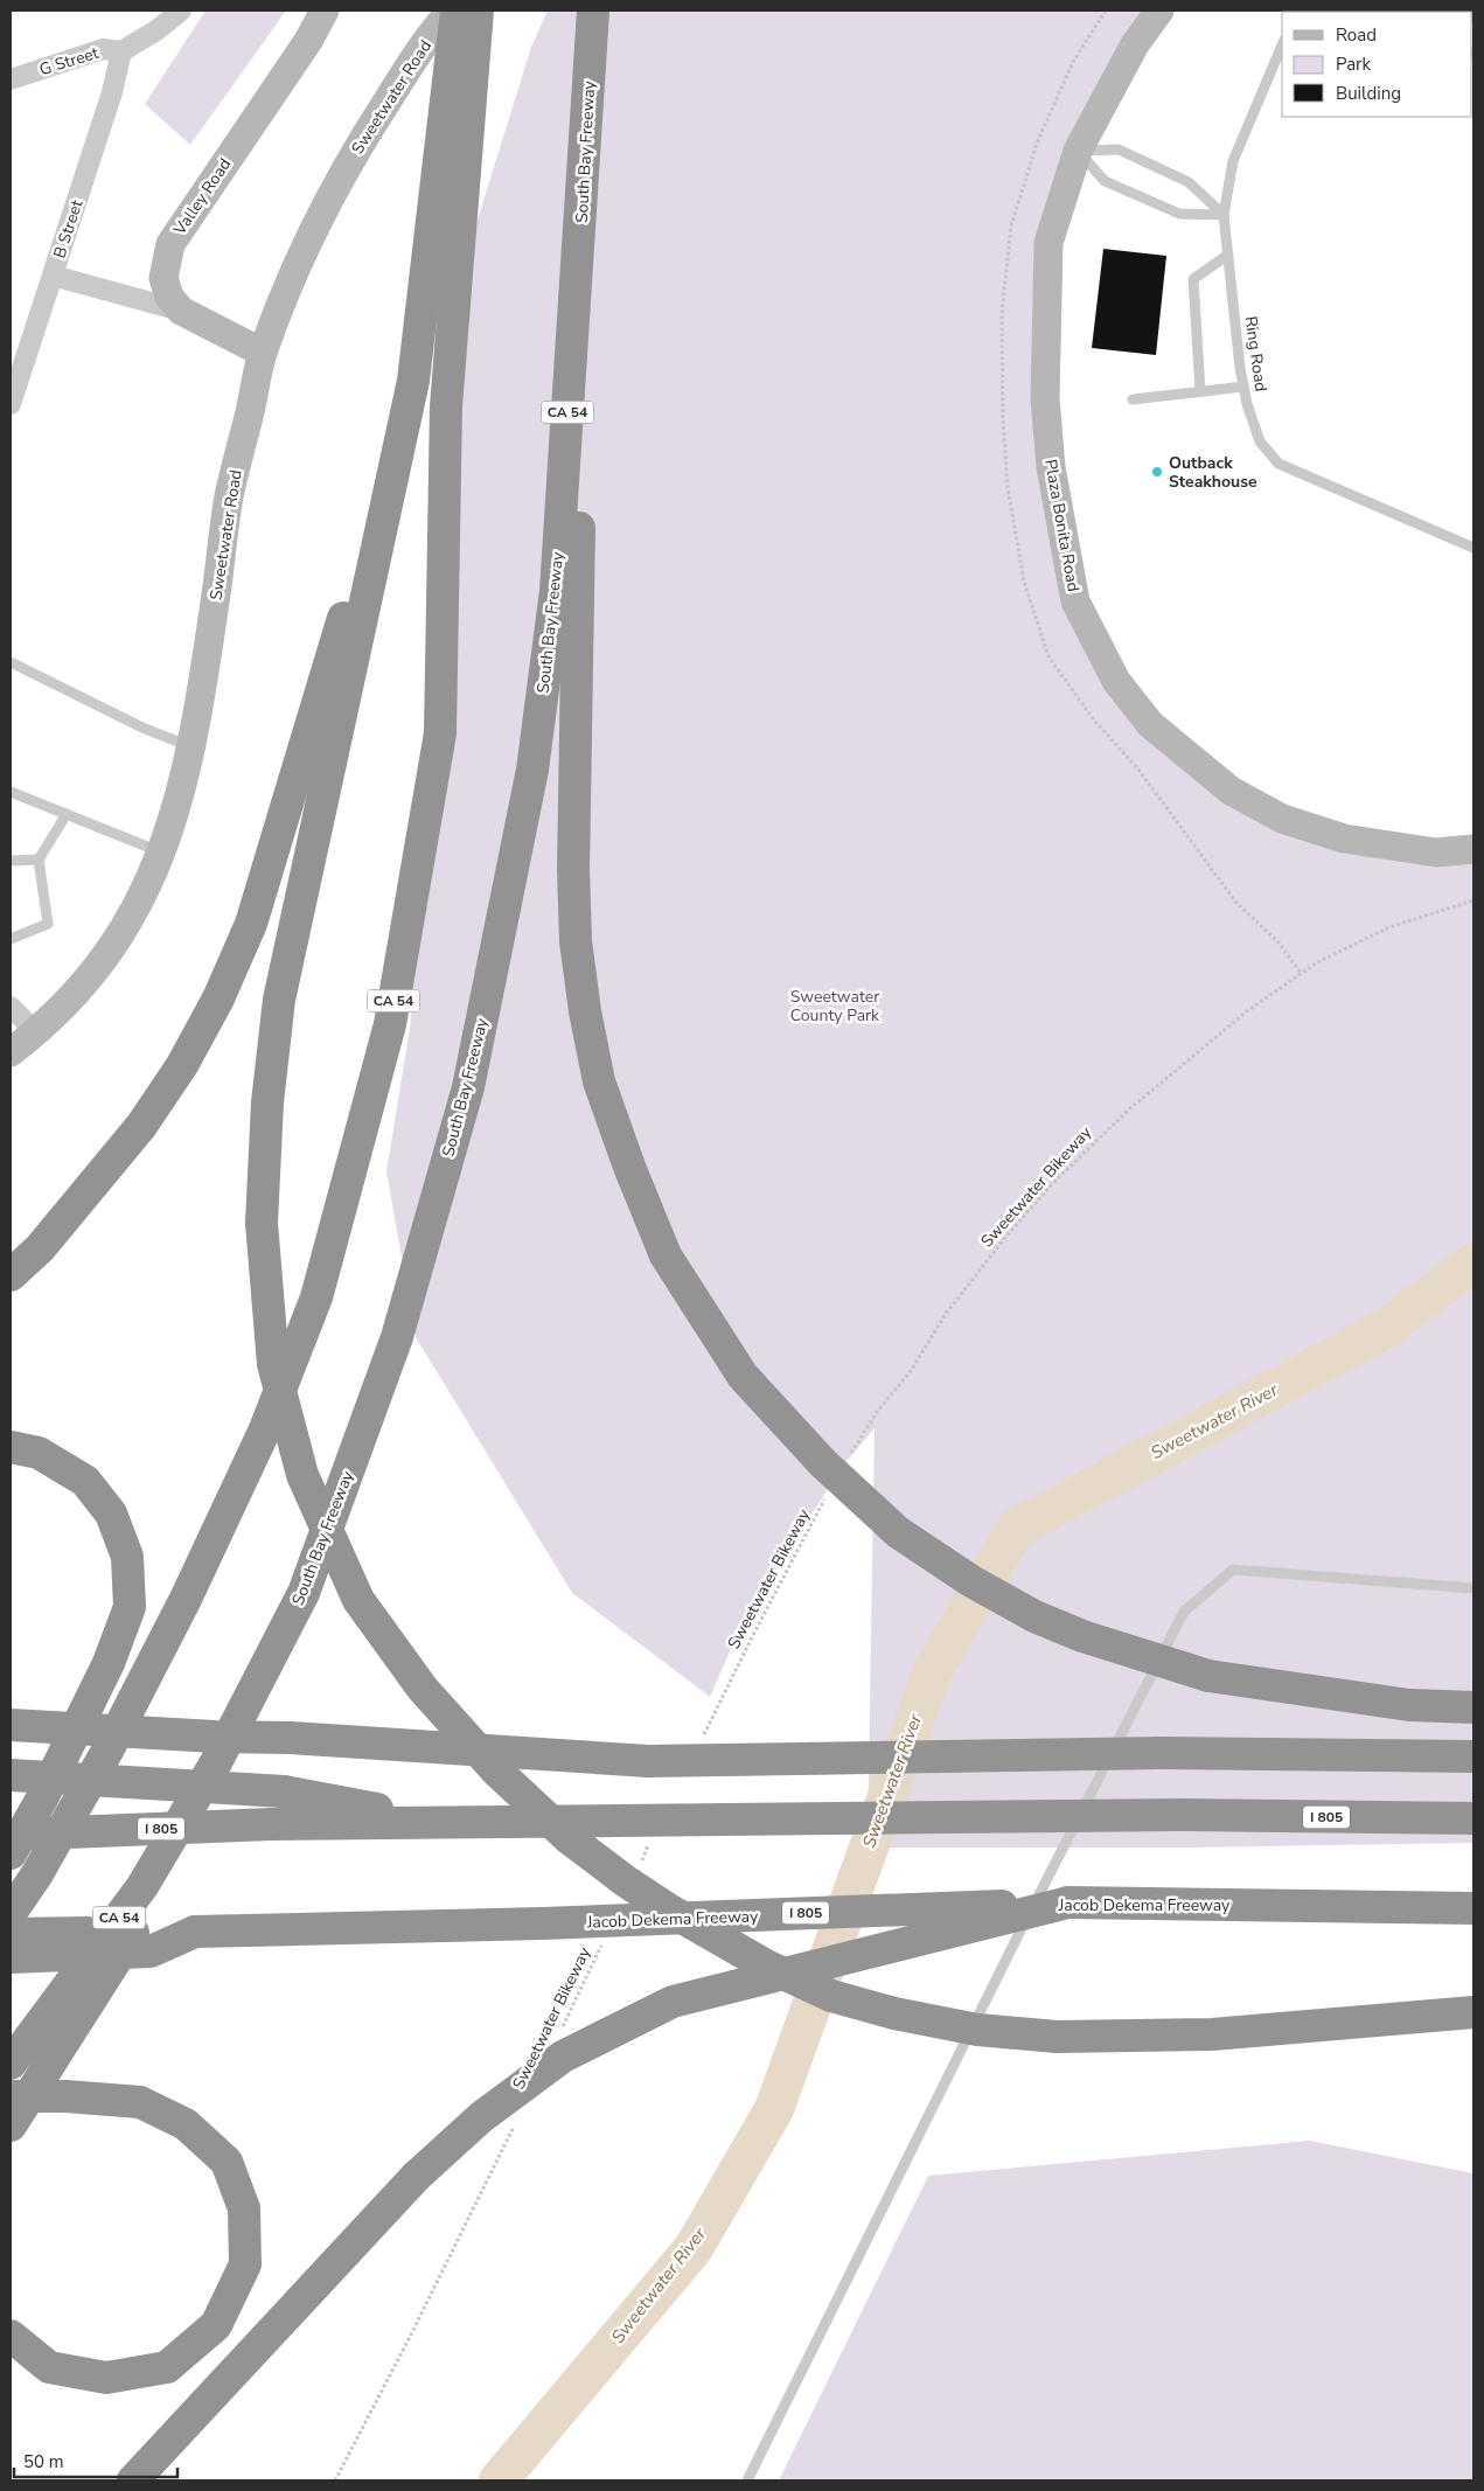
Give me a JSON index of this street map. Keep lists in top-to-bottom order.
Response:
{
  "streets": {
    "highway": [
      "South Bay Freeway",
      "CA 54",
      "I 805",
      "Jacob Dekema Freeway"
    ],
    "main road": ["Sweetwater Road", "Valley Road", "Plaza Bonita Road"],
    "street": ["G Street", "B Street"],
    "lane": ["Ring Road"],
    "path": ["Sweetwater Bikeway"]
  },
  "crossings": [
    ["G Street", "B Street"]
  ],
  "water": ["Sweetwater River"],
  "parks": ["Sweetwater County Park"],
  "places": ["Outback Steakhouse"],
  "legend": ["Road", "Park", "Building"],
  "scale_bar": "50 m"
}
